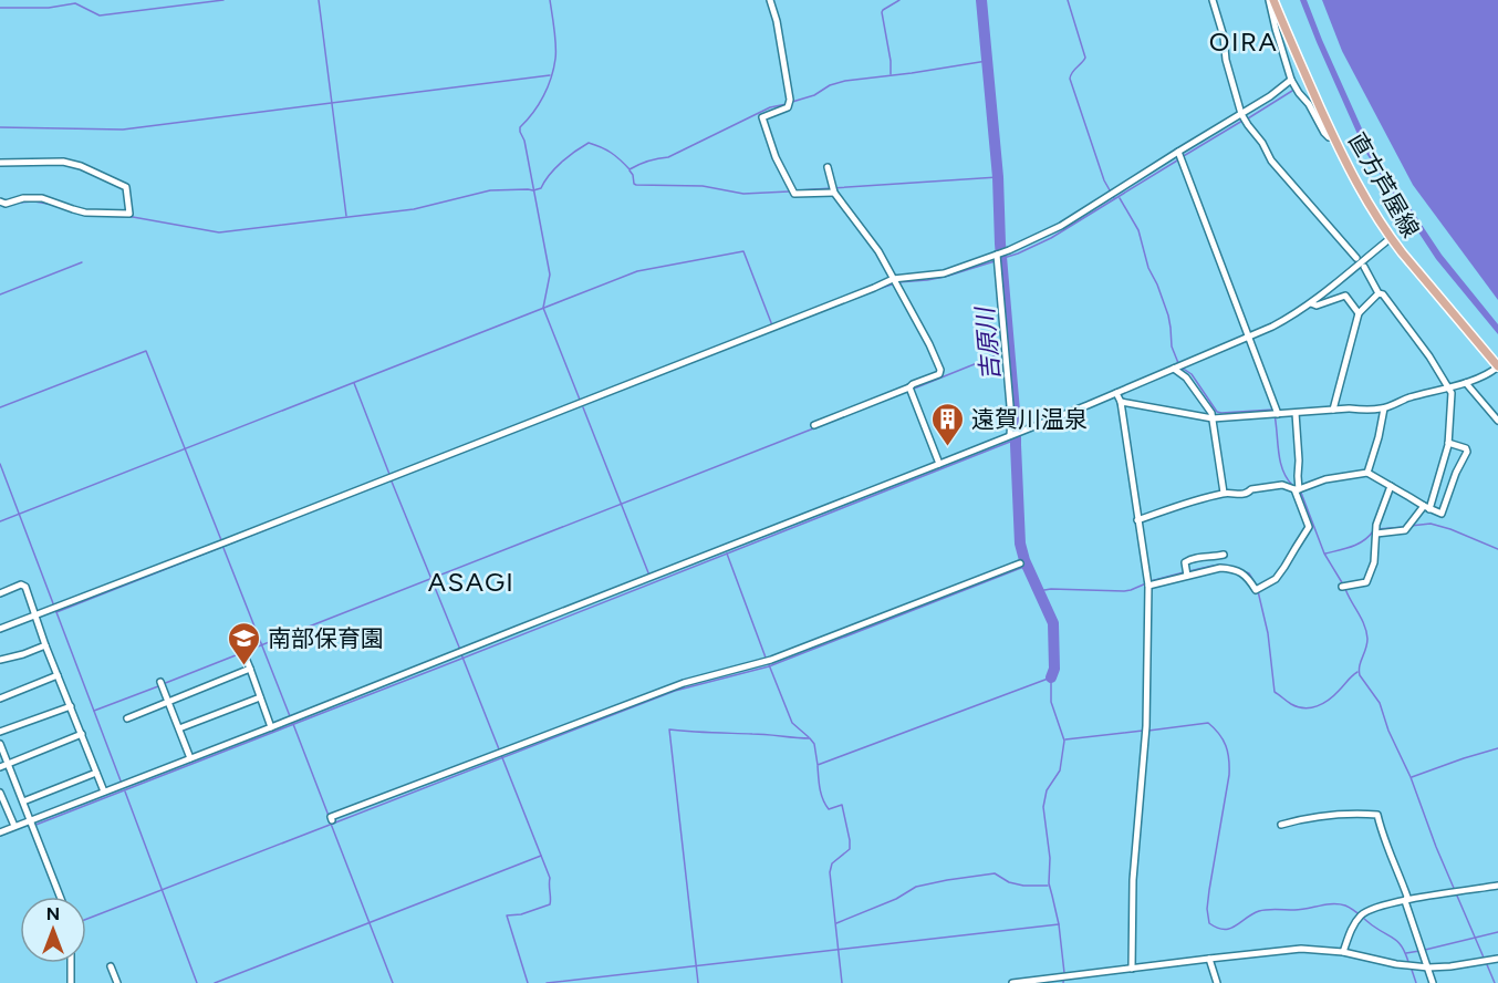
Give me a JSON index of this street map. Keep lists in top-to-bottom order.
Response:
{
  "streets": {
    "main road": ["直方芦屋線"]
  },
  "districts": ["OIRA", "ASAGI"],
  "water": ["吉原川"],
  "places": {
    "building": ["遠賀川温泉"],
    "school or university": ["南部保育園"]
  },
  "north": "top"
}
